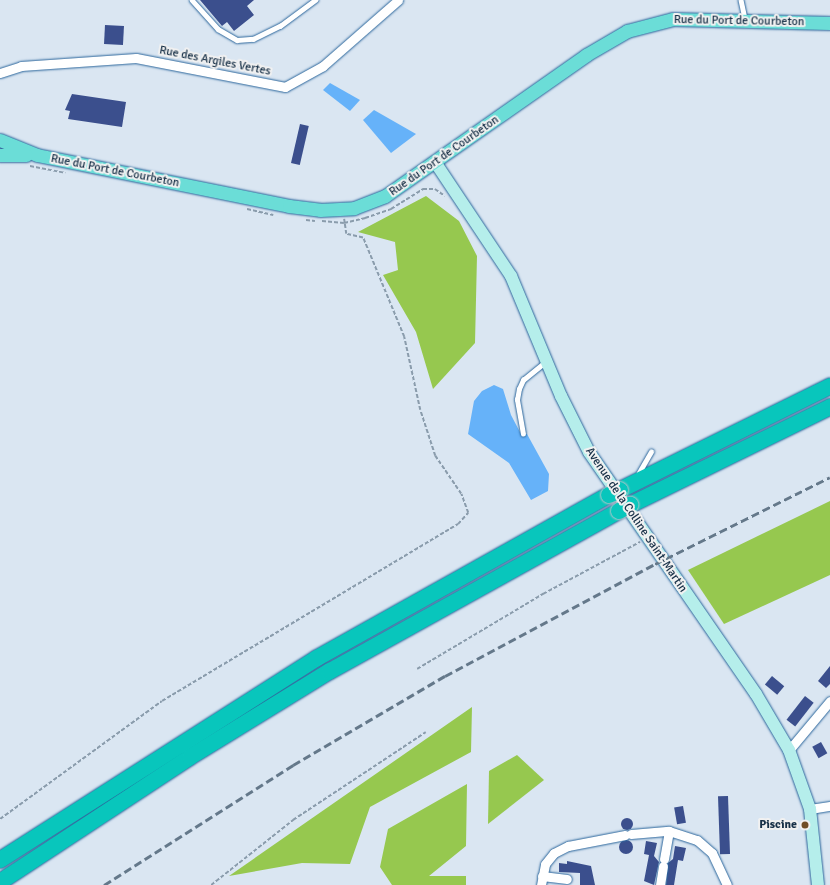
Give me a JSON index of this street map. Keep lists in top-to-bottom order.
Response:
{
  "streets": {
    "main road": ["Rue du Port de Courbeton"],
    "street": ["Rue des Argiles Vertes", "Avenue de la Colline Saint-Martin"]
  },
  "crossings": [
    ["Rue du Port de Courbeton", "Avenue de la Colline Saint-Martin"]
  ],
  "places": ["Piscine"]
}
